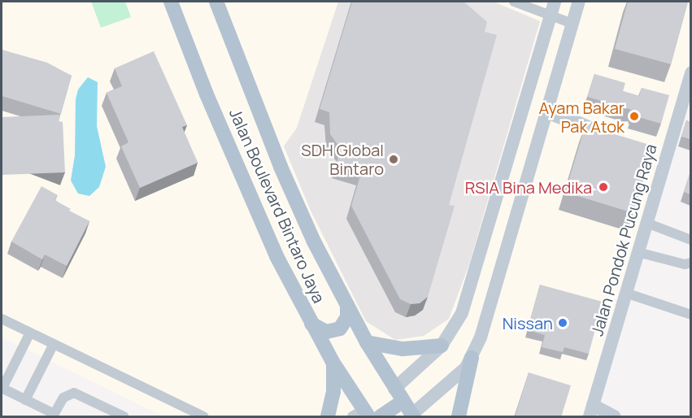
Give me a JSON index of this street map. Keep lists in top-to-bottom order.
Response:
{
  "streets": {
    "main road": ["Jalan Boulevard Bintaro Jaya"],
    "street": ["Jalan Pondok Pucung Raya"]
  },
  "places": [
    "Ayam Bakar Pak Atok",
    "SDH Global Bintaro",
    "RSIA Bina Medika",
    "Nissan"
  ]
}
